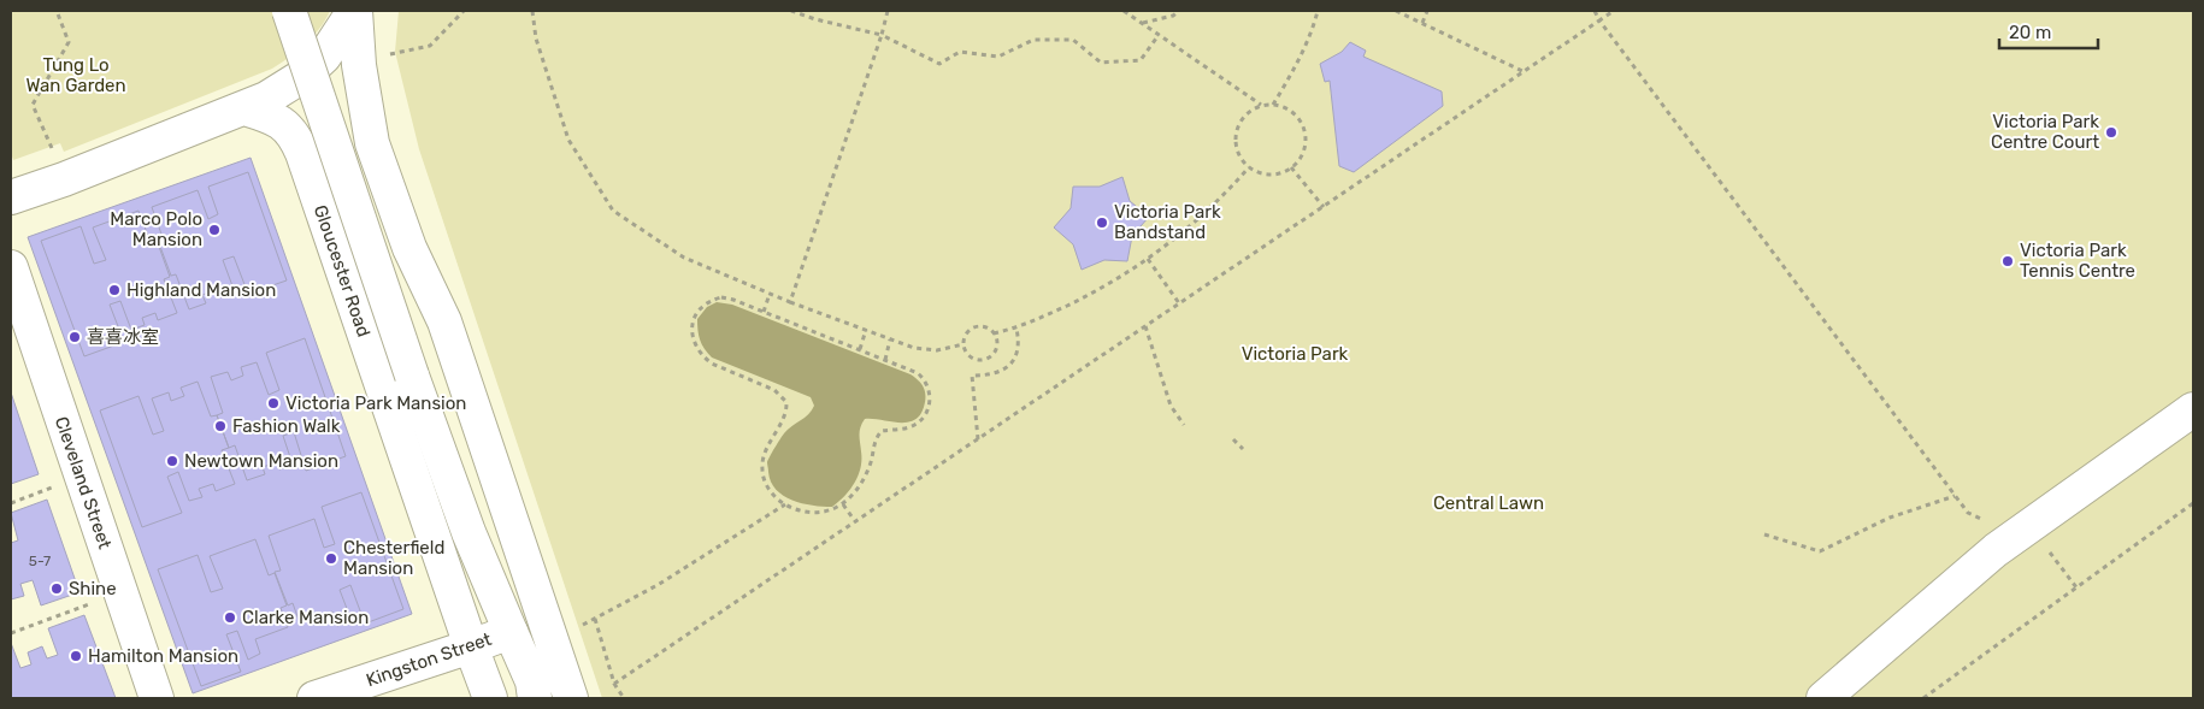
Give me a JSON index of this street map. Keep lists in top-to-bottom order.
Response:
{
  "streets": {
    "main road": ["Gloucester Road", "Cleveland Street", "Kingston Street"]
  },
  "crossings": [
    ["Gloucester Road", "Kingston Street"]
  ],
  "parks": ["Tung Lo Wan Garden", "Victoria Park", "Central Lawn"],
  "places": [
    "Victoria Park Centre Court",
    "Victoria Park Bandstand",
    "Marco Polo Mansion",
    "Victoria Park Tennis Centre",
    "Highland Mansion",
    "喜喜冰室",
    "Victoria Park Mansion",
    "Fashion Walk",
    "Newtown Mansion",
    "Chesterfield Mansion",
    "Shine",
    "Clarke Mansion",
    "Hamilton Mansion"
  ],
  "house_numbers": ["5-7"],
  "scale_bar": "20 m"
}
